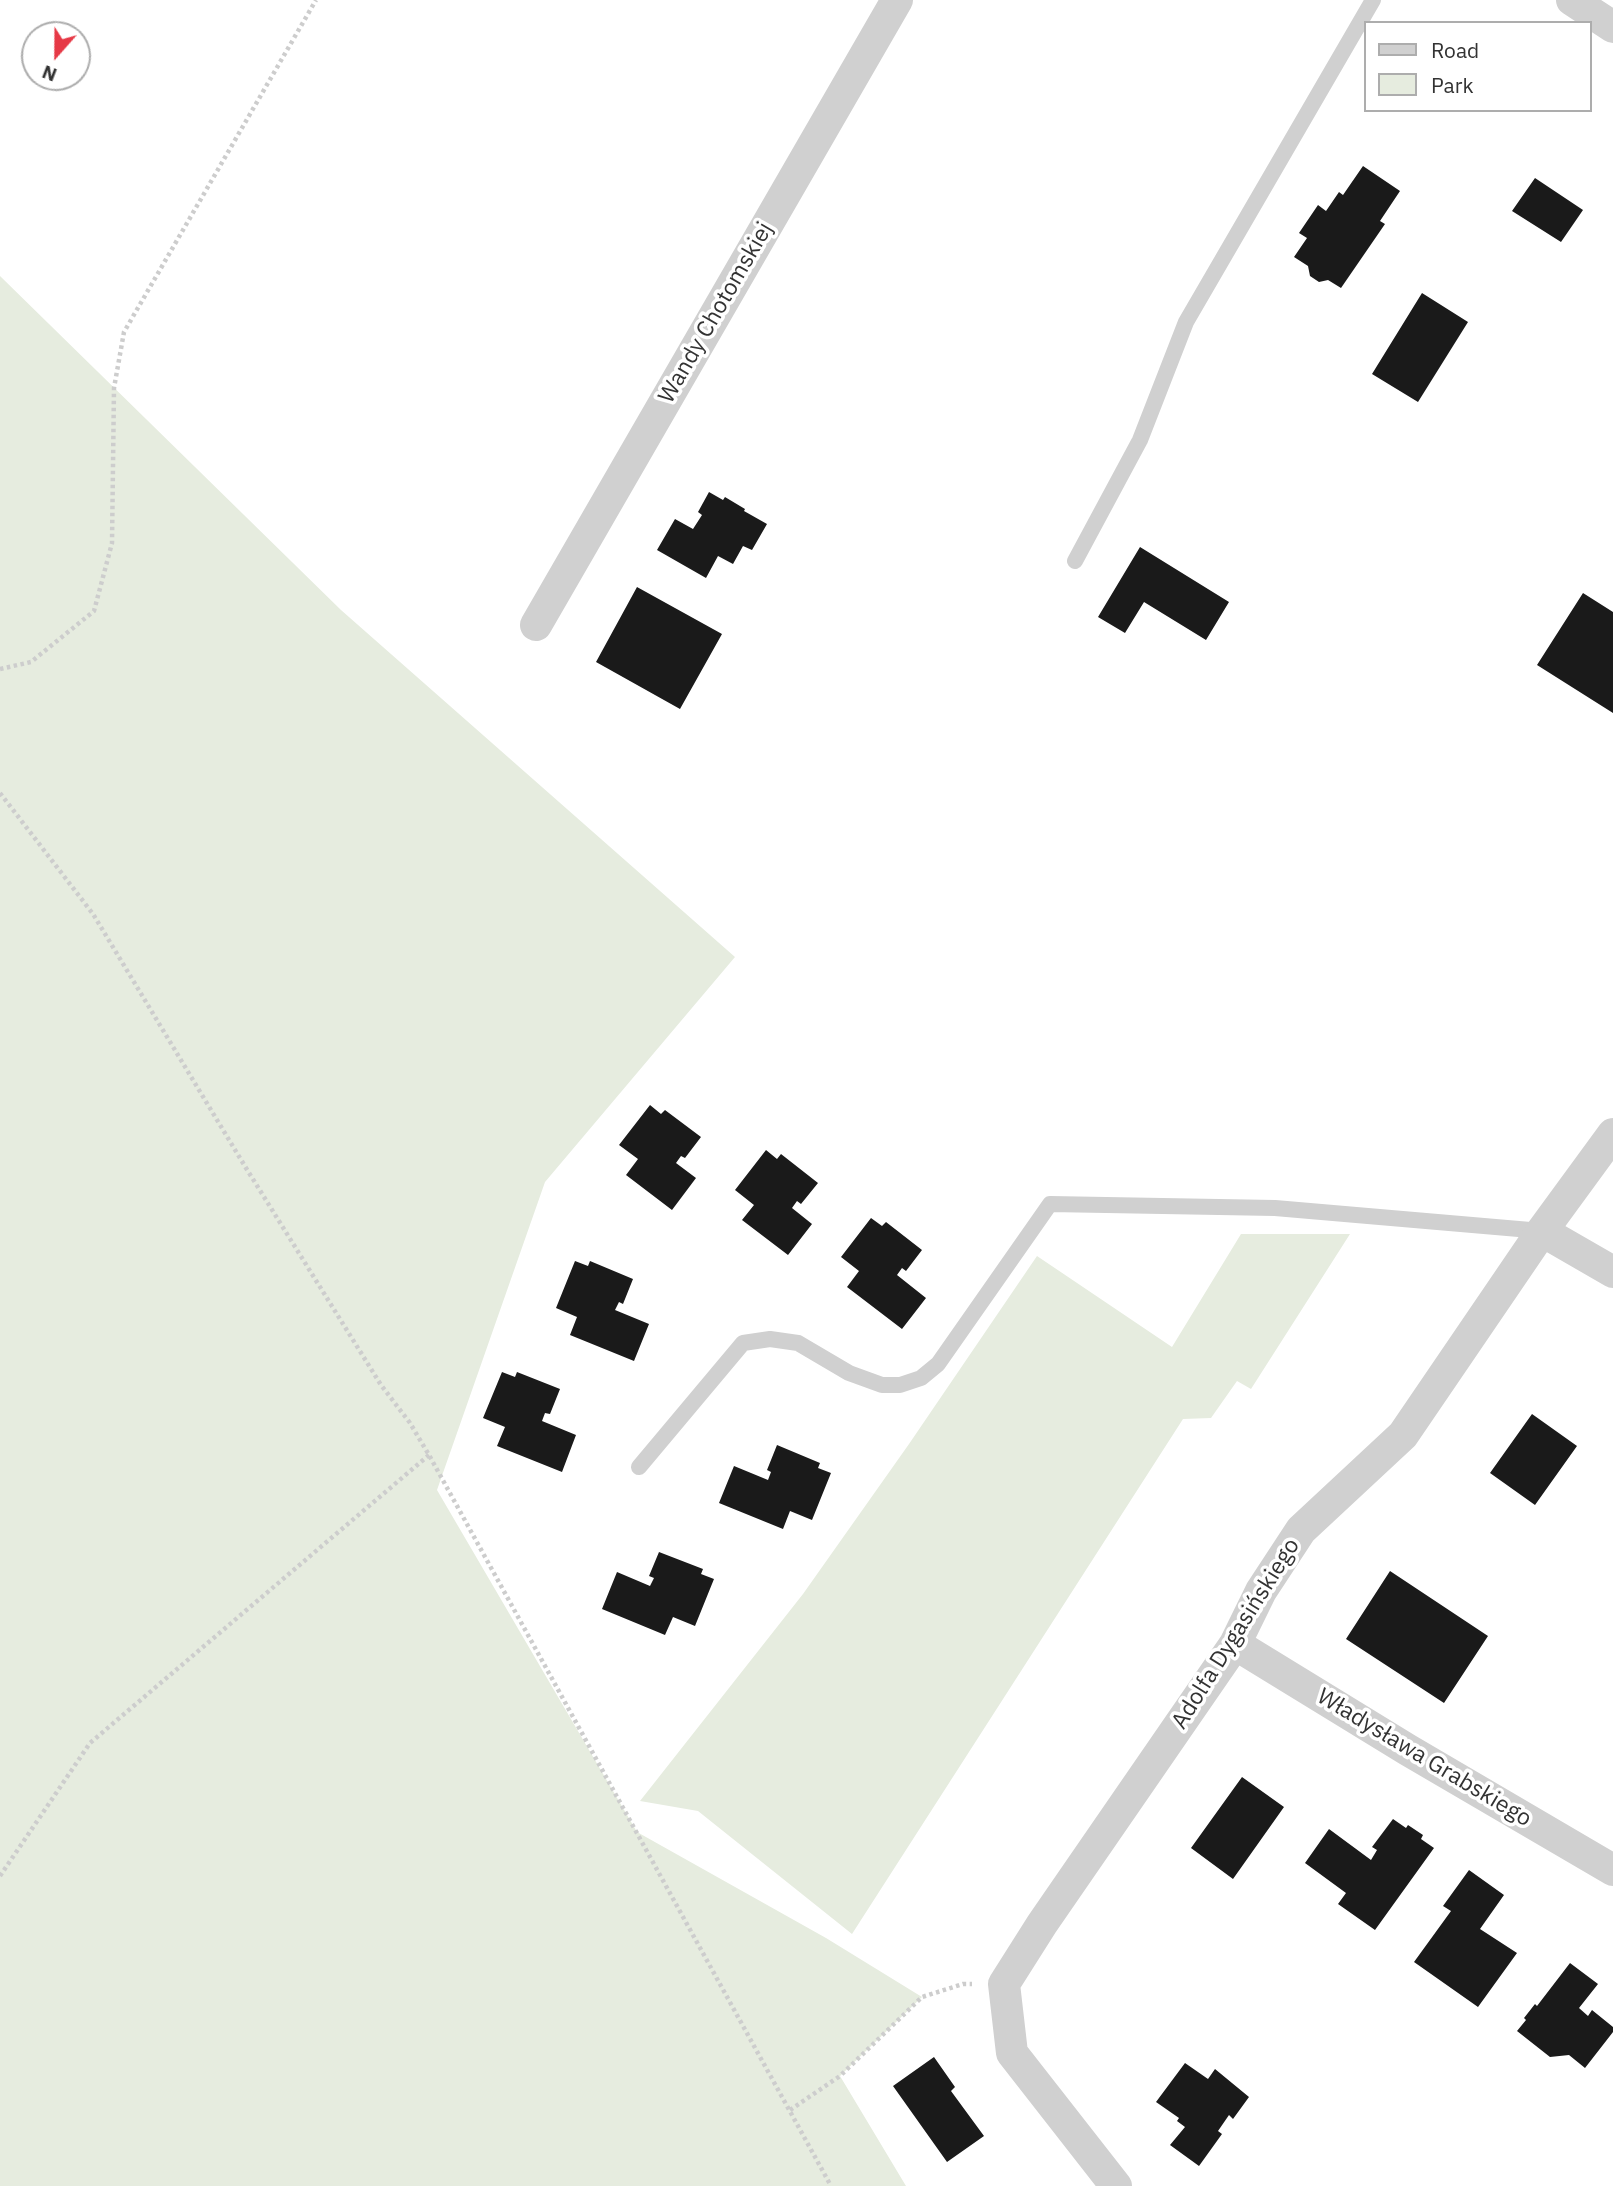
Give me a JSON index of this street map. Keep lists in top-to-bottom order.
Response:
{
  "streets": {
    "street": ["Wandy Chotomskiej", "Adolfa Dygasińskiego", "Władysława Grabskiego"]
  },
  "crossings": [
    ["Adolfa Dygasińskiego", "Władysława Grabskiego"]
  ],
  "legend": ["Road", "Park"],
  "north": "bottom"
}
